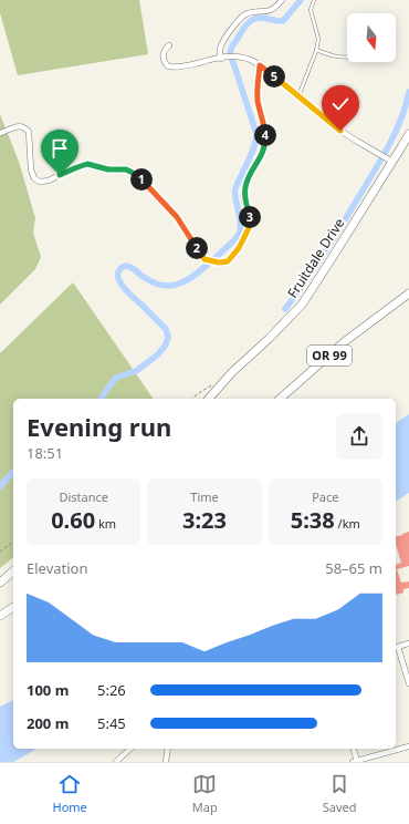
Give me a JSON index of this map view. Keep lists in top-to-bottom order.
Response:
{
  "streets": {
    "street": ["Fruitdale Drive", "OR 99"]
  },
  "north": "bottom",
  "page": {
    "pins": [
      "5",
      "4",
      "1",
      "3",
      "2"
    ],
    "heading": ["Evening run", "18:51"],
    "stats": [
      ["Distance", "0.60 km"],
      ["Time", "3:23"],
      ["Pace", "5:38 /km"]
    ],
    "chart": ["Elevation", "58–65 m"],
    "list": [
      {
        "name": "100 m",
        "note": "5:26"
      },
      {
        "name": "200 m",
        "note": "5:45"
      }
    ],
    "tabs": ["Home", "Map", "Saved"]
  }
}
